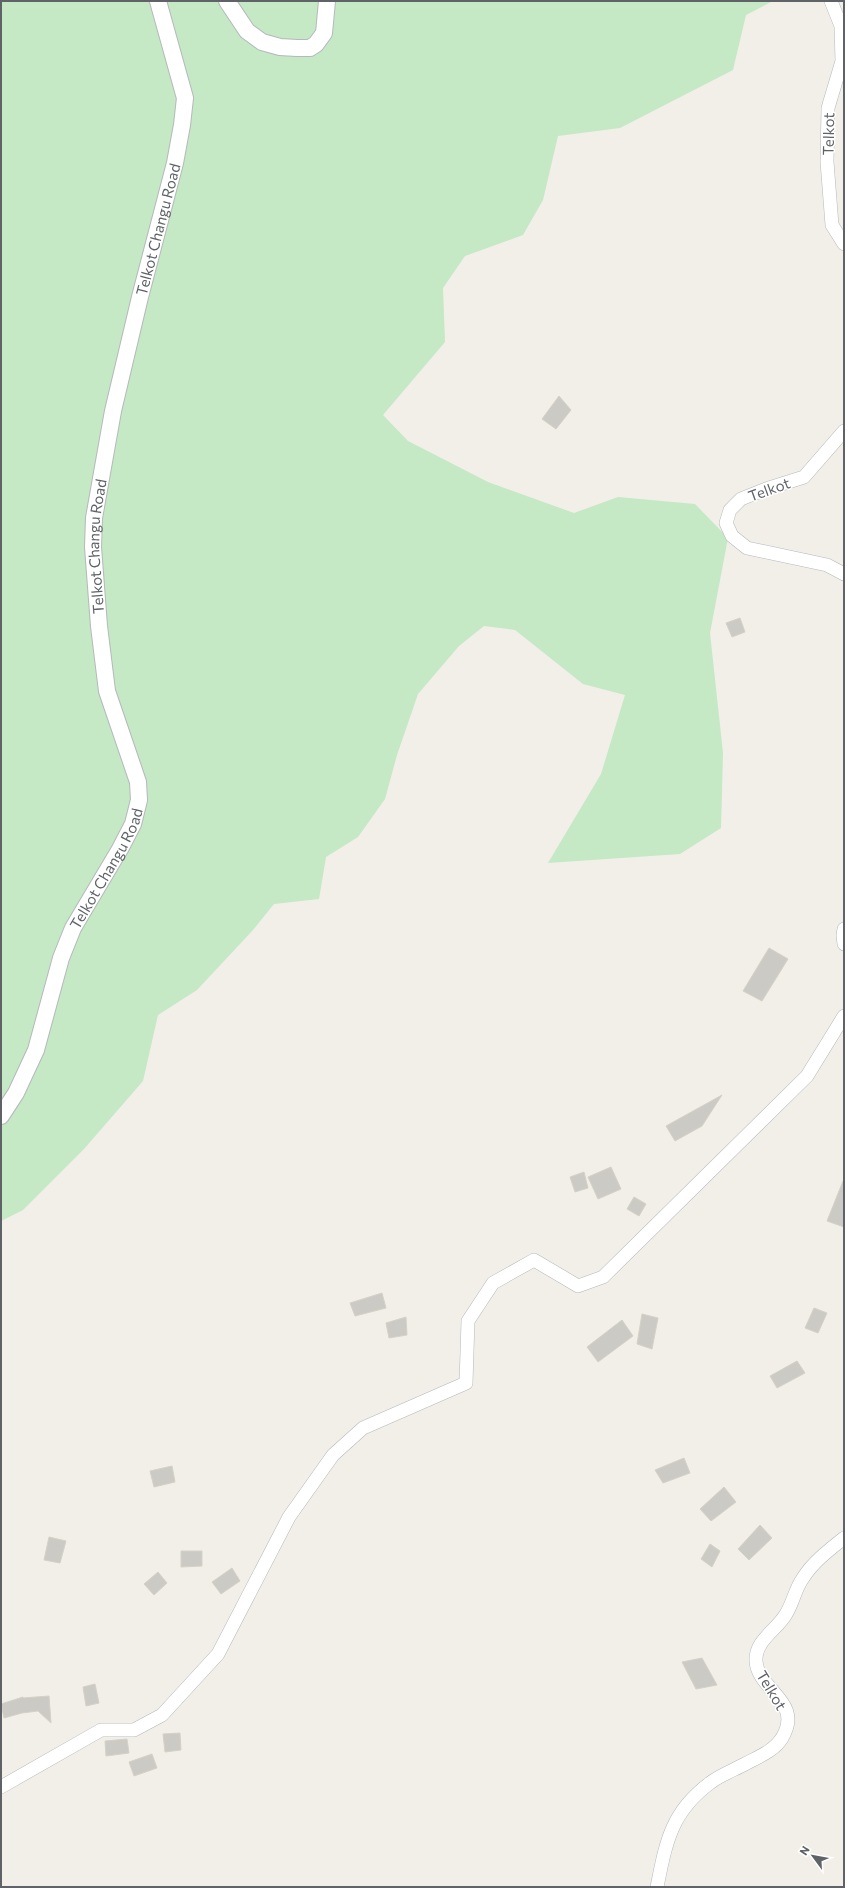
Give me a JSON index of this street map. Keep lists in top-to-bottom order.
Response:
{
  "streets": {
    "street": ["Telkot", "Telkot Changu Road"]
  },
  "north": "top left"
}
